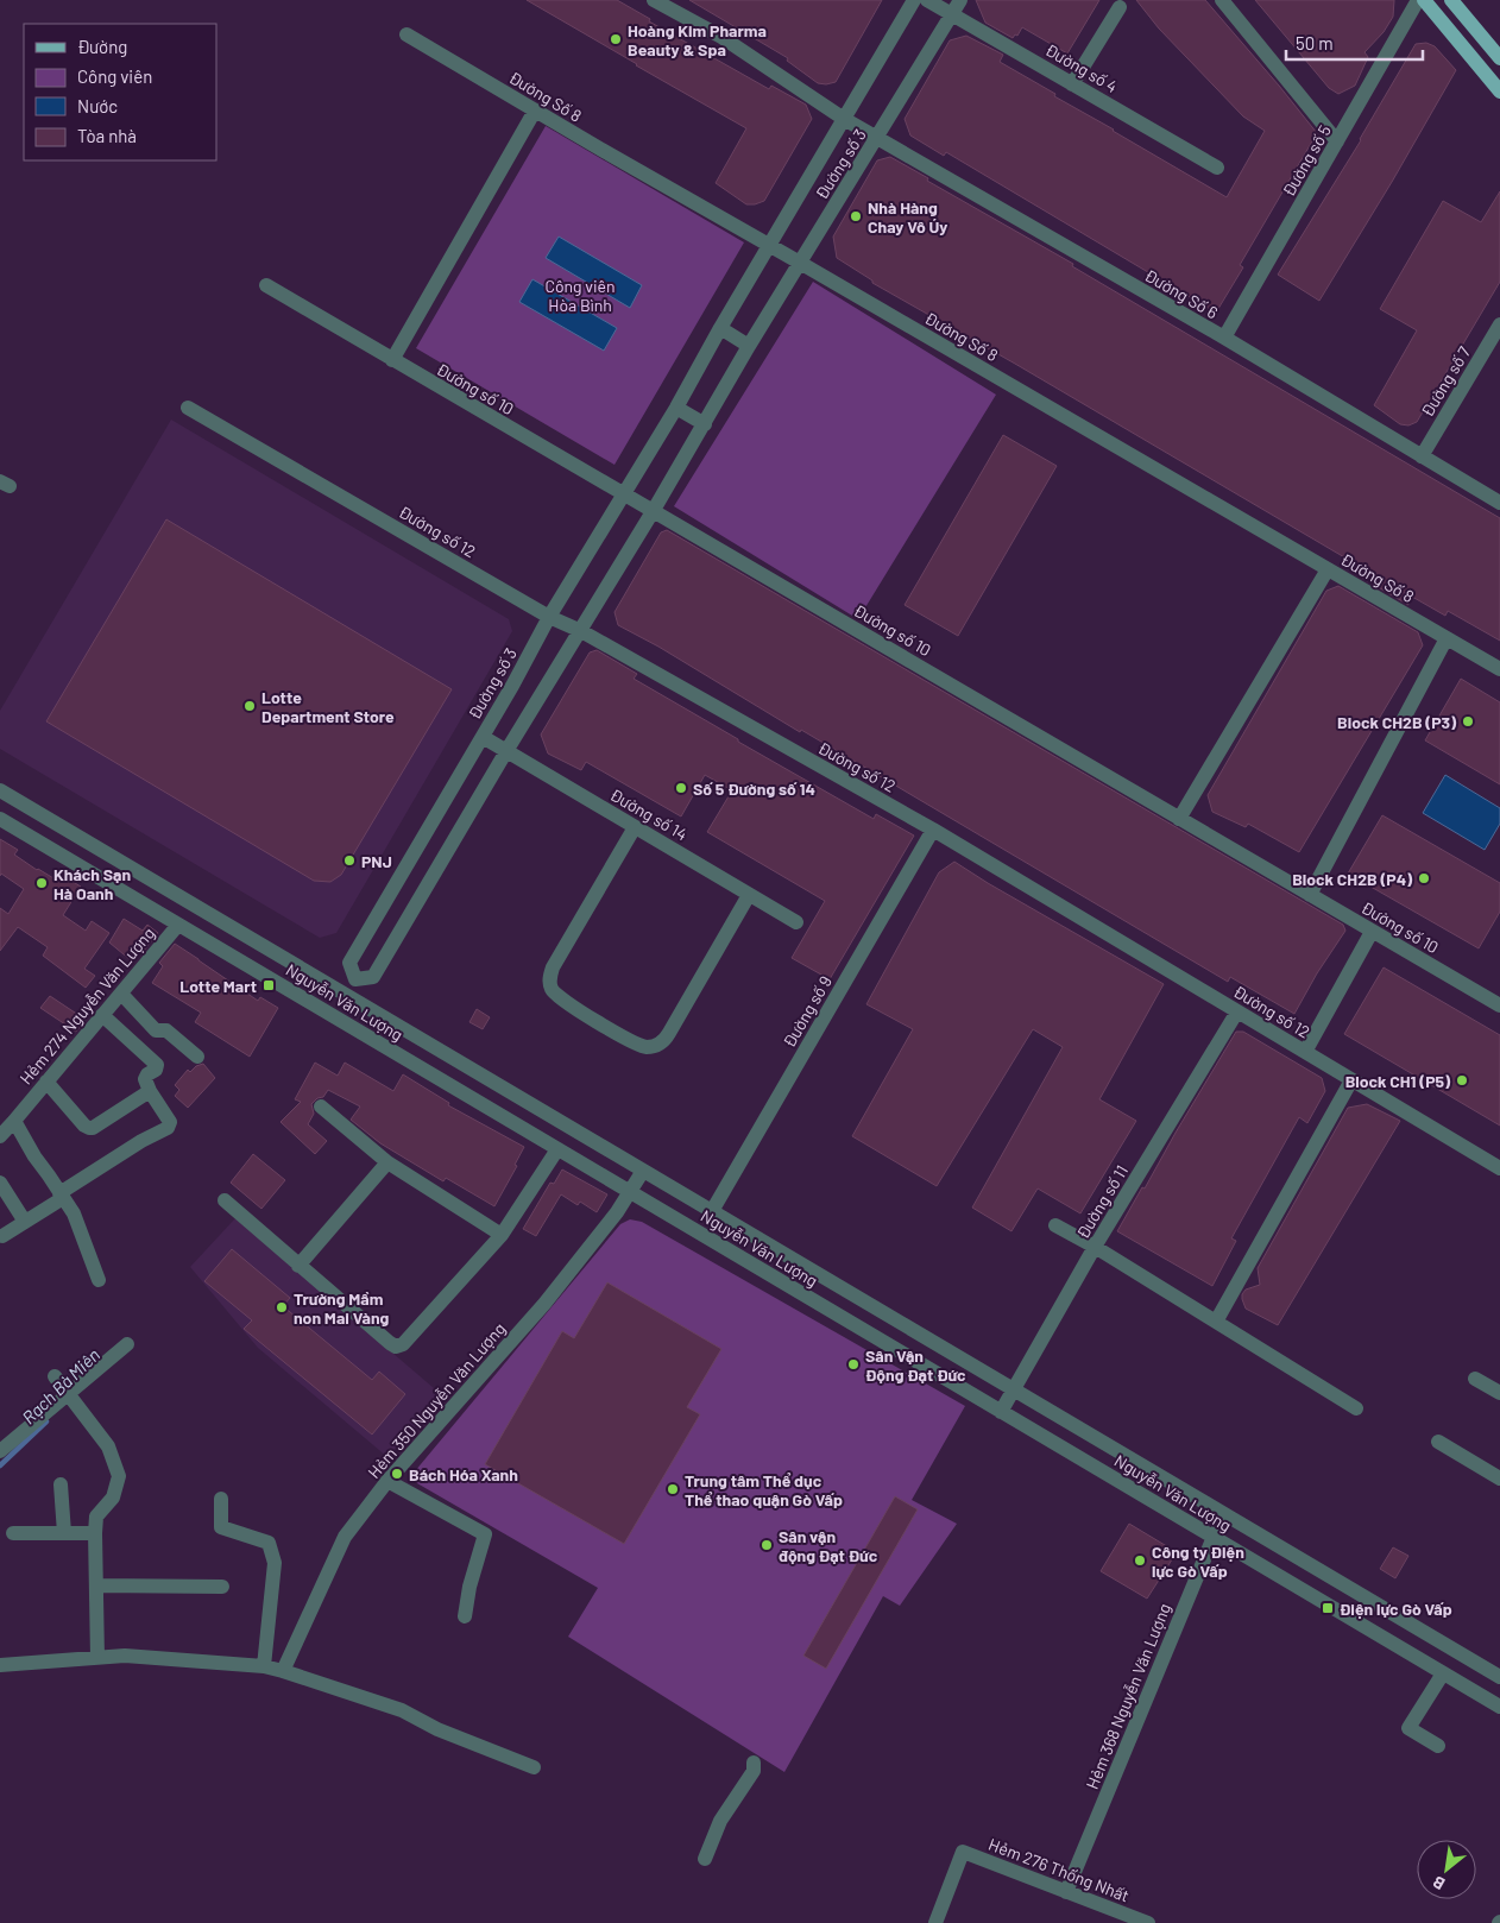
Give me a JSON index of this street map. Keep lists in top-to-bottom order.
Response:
{
  "streets": {
    "street": [
      "Đường số 4",
      "Đường Số 8",
      "Đường số 5",
      "Đường số 3",
      "Đường Số 6",
      "Đường số 7",
      "Đường số 10",
      "Đường số 12",
      "Đường số 14",
      "Nguyễn Văn Lượng",
      "Hẻm 274 Nguyễn Văn Lượng",
      "Đường số 9",
      "Đường số 11",
      "Hẻm 350 Nguyễn Văn Lượng",
      "Hẻm 368 Nguyễn Văn Lượng",
      "Hẻm 276 Thống Nhất"
    ]
  },
  "crossings": [
    ["Đường số 4", "Đường số 3"],
    ["Đường Số 8", "Đường số 3"],
    ["Đường số 5", "Đường Số 6"],
    ["Đường số 3", "Đường Số 6"],
    ["Đường số 3", "Đường số 10"],
    ["Đường số 3", "Đường số 12"],
    ["Đường số 3", "Đường số 14"],
    ["Đường Số 6", "Đường số 7"],
    ["Đường số 12", "Đường số 9"],
    ["Đường số 12", "Đường số 11"],
    ["Nguyễn Văn Lượng", "Hẻm 274 Nguyễn Văn Lượng"],
    ["Nguyễn Văn Lượng", "Đường số 9"],
    ["Nguyễn Văn Lượng", "Đường số 11"],
    ["Nguyễn Văn Lượng", "Hẻm 350 Nguyễn Văn Lượng"],
    ["Nguyễn Văn Lượng", "Hẻm 368 Nguyễn Văn Lượng"],
    ["Hẻm 368 Nguyễn Văn Lượng", "Hẻm 276 Thống Nhất"]
  ],
  "water": ["Rạch Bà Miên"],
  "parks": ["Công viên Hòa Bình"],
  "places": {
    "other": [
      "Hoàng Kim Pharma Beauty & Spa",
      "Nhà Hàng Chay Vô Úy",
      "Lotte Department Store",
      "Block CH2B (P3)",
      "Số 5 Đường số 14",
      "PNJ",
      "Block CH2B (P4)",
      "Khách Sạn Hà Oanh",
      "Block CH1 (P5)",
      "Trường Mầm non Mai Vàng",
      "Sân Vận Động Đạt Đức",
      "Bách Hóa Xanh",
      "Trung tâm Thể dục Thể thao quận Gò Vấp",
      "Sân vận động Đạt Đức",
      "Công ty Điện lực Gò Vấp"
    ],
    "transit": ["Lotte Mart", "Điện lực Gò Vấp"]
  },
  "legend": [
    "Đường",
    "Công viên",
    "Nước",
    "Tòa nhà"
  ],
  "scale_bar": "50 m",
  "north": "bottom left"
}
